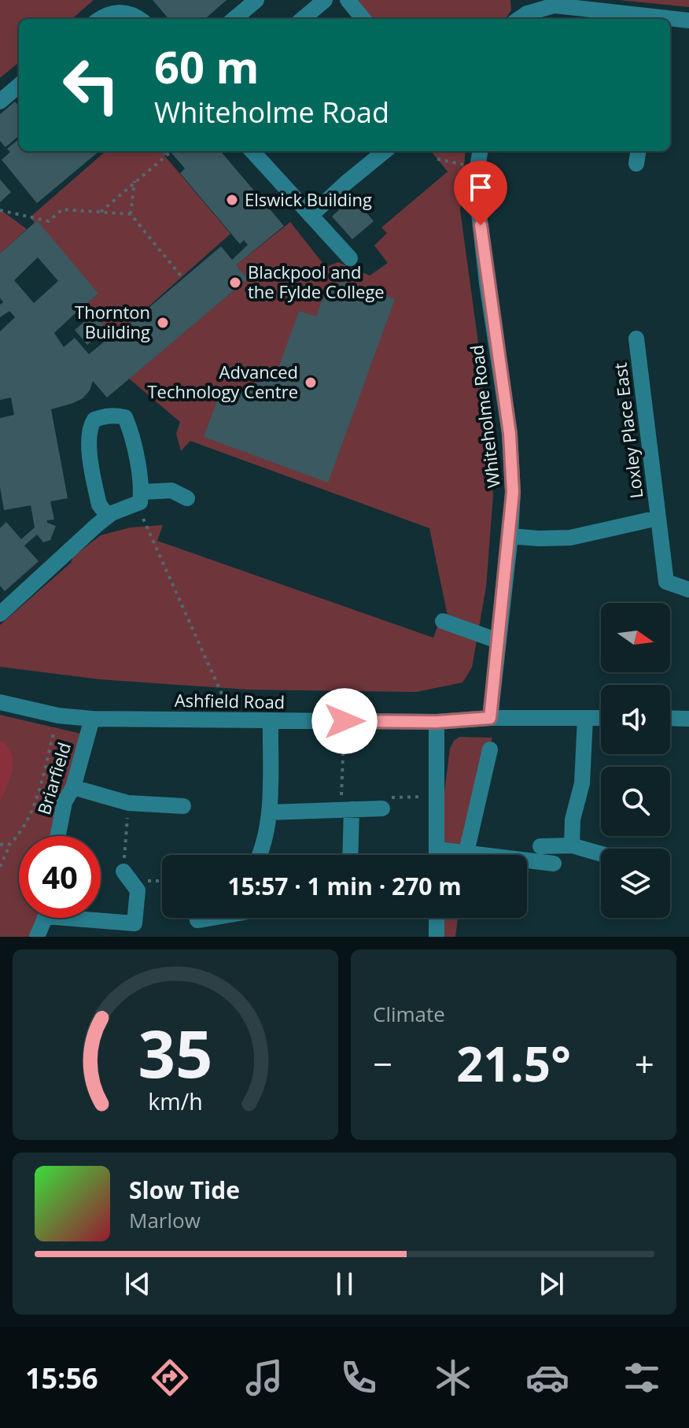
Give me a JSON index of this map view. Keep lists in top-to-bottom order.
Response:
{
  "streets": {
    "street": [
      "Whiteholme Road",
      "Loxley Place East",
      "Ashfield Road",
      "Briarfield"
    ]
  },
  "crossings": [
    ["Whiteholme Road", "Loxley Place East"],
    ["Whiteholme Road", "Ashfield Road"],
    ["Ashfield Road", "Briarfield"]
  ],
  "places": [
    "Elswick Building",
    "Blackpool and the Fylde College",
    "Thornton Building",
    "Advanced Technology Centre"
  ],
  "north": "right",
  "page": {
    "turn": ["60 m", "Whiteholme Road"],
    "limit": "40",
    "trip": "15:57 · 1 min · 270 m",
    "tile": "Climate",
    "heat": ["−", "21.5°", "+"],
    "song": ["Slow Tide", "Marlow"],
    "tabs": "15:56",
    "gauge": ["35", "km/h"]
  }
}
